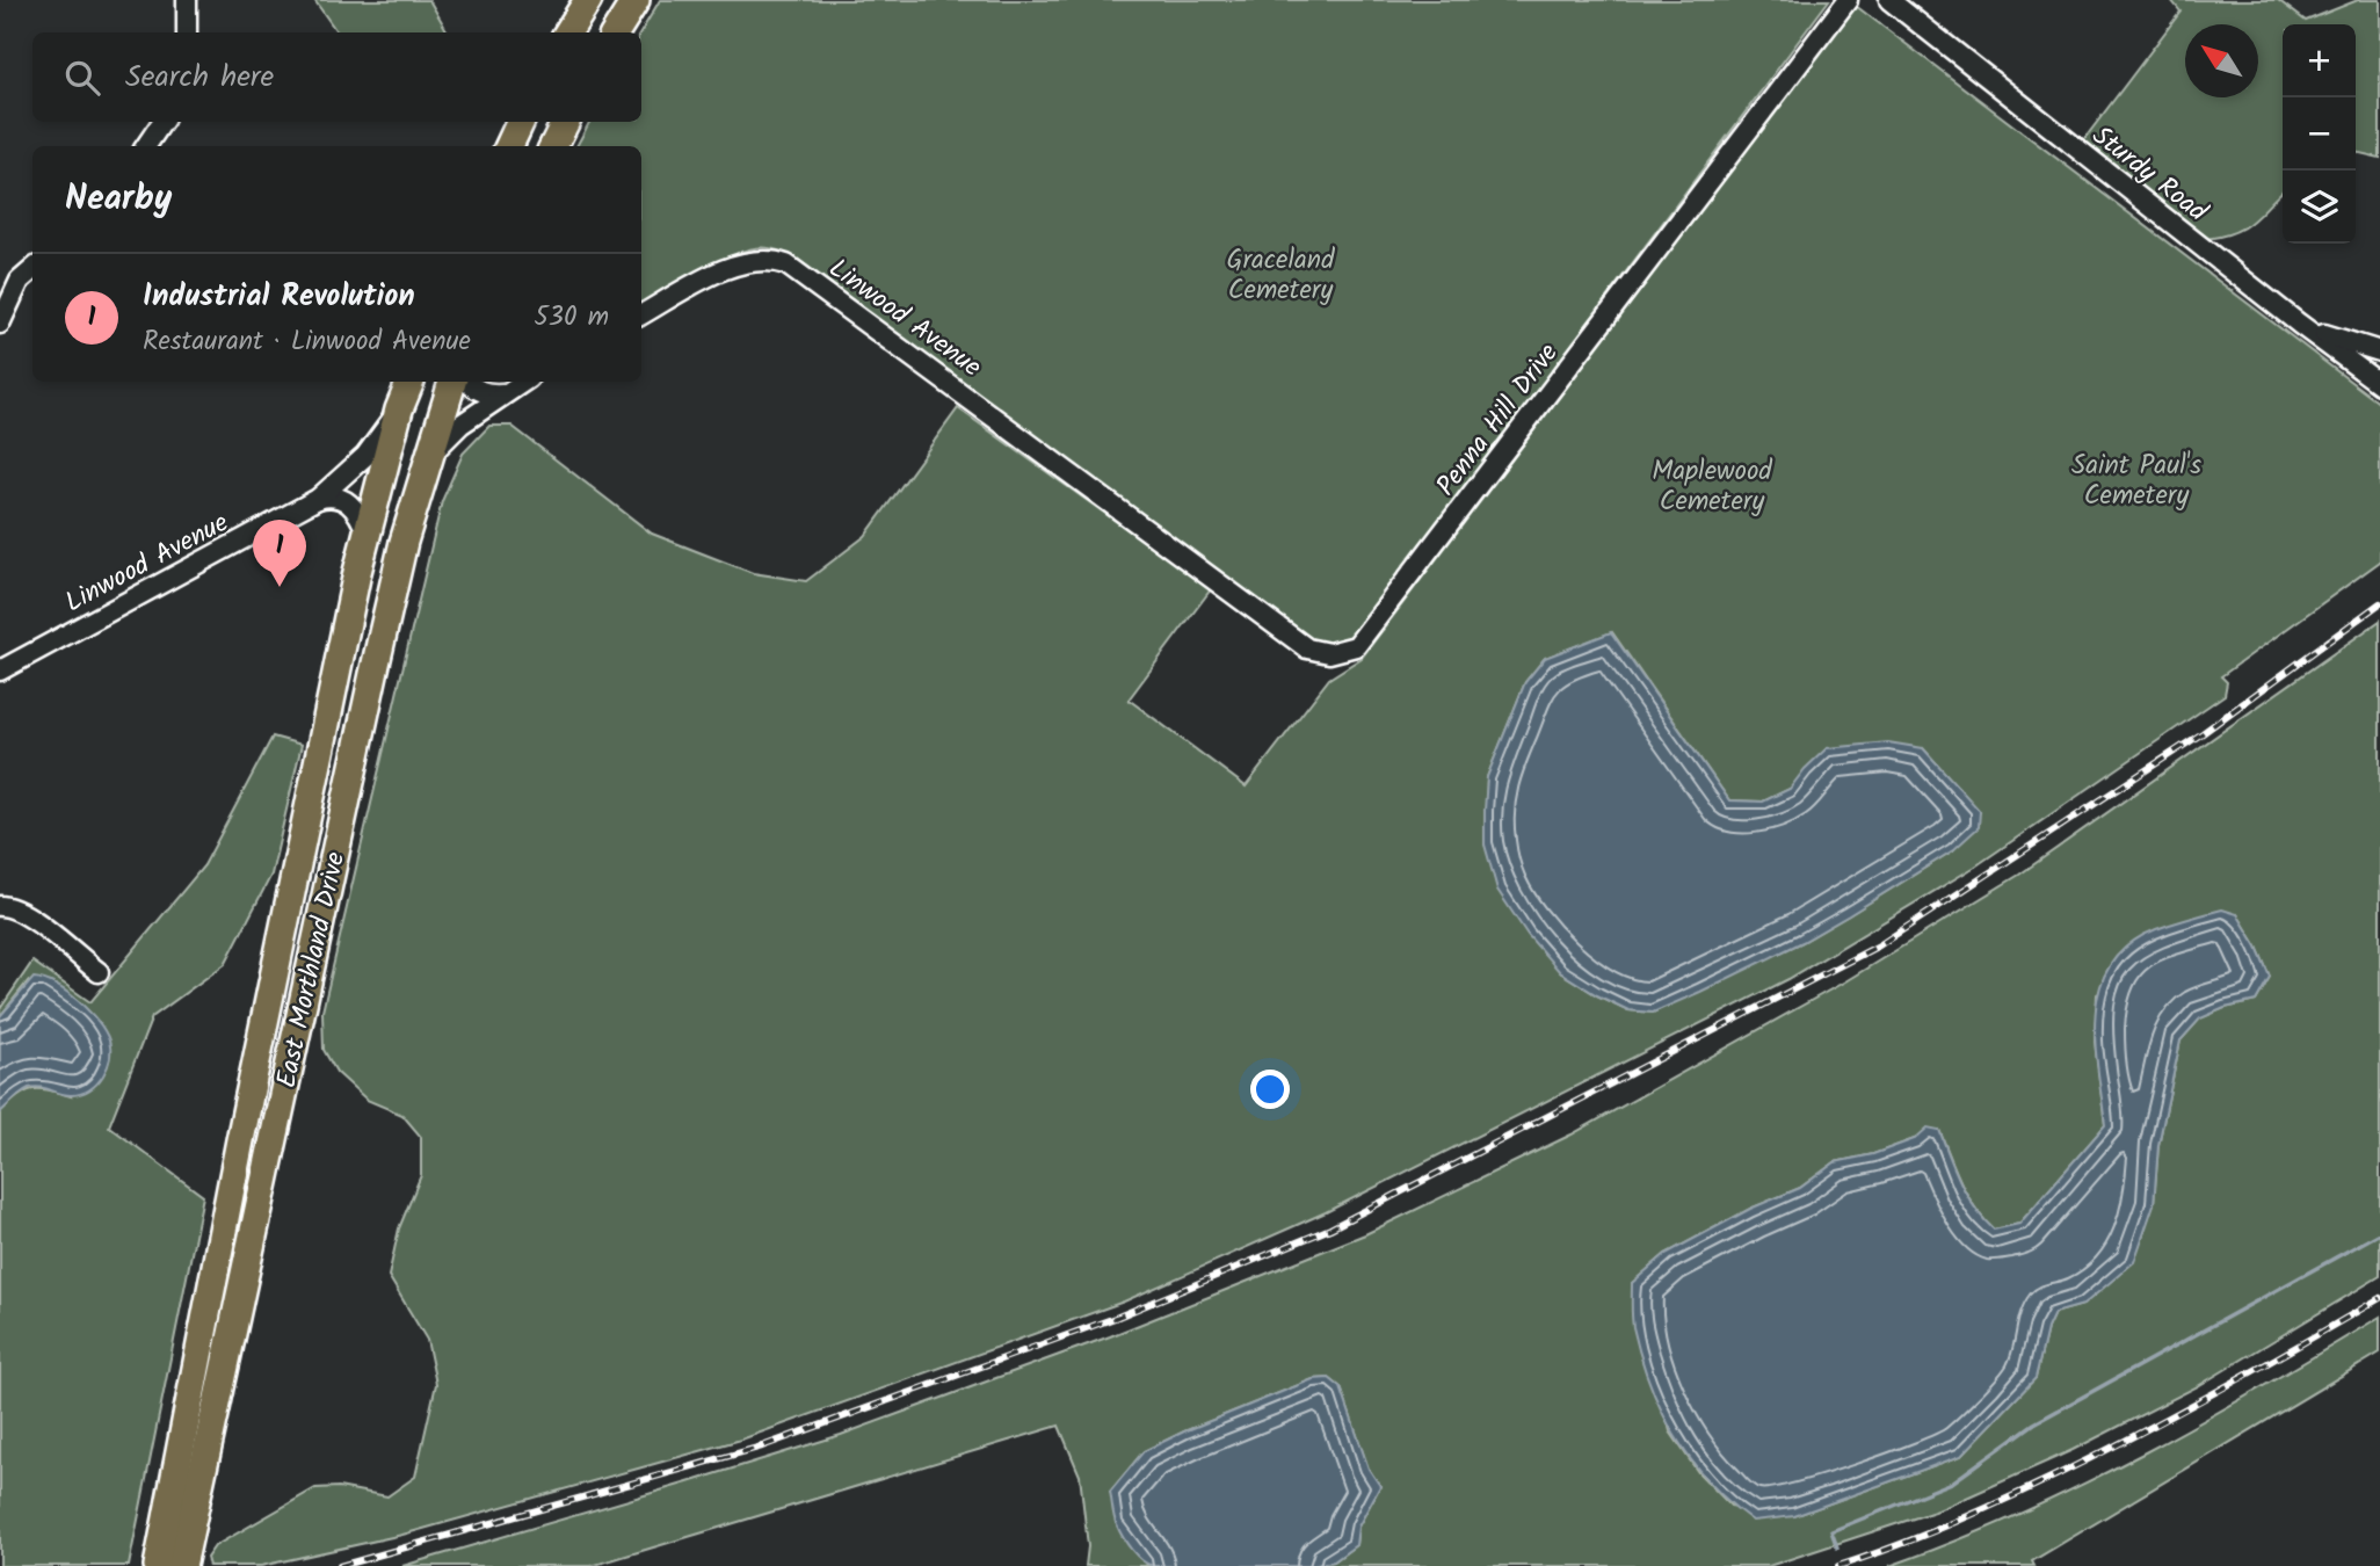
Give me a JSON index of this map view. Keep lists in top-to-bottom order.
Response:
{
  "streets": {
    "highway": ["East Morthland Drive"],
    "street": ["Sturdy Road", "Linwood Avenue", "Penna Hill Drive"]
  },
  "crossings": [
    ["Linwood Avenue", "Penna Hill Drive"],
    ["Linwood Avenue", "East Morthland Drive"]
  ],
  "parks": ["Graceland Cemetery", "Saint Paul's Cemetery", "Maplewood Cemetery"],
  "north": "top left",
  "page": {
    "map_buttons": ["+", "−"],
    "search": "Search here",
    "heading": "Nearby",
    "list": [
      {
        "mark": "1",
        "name": "Industrial Revolution",
        "note": "Restaurant · Linwood Avenue",
        "value": "530 m"
      }
    ],
    "pins": "1"
  }
}
